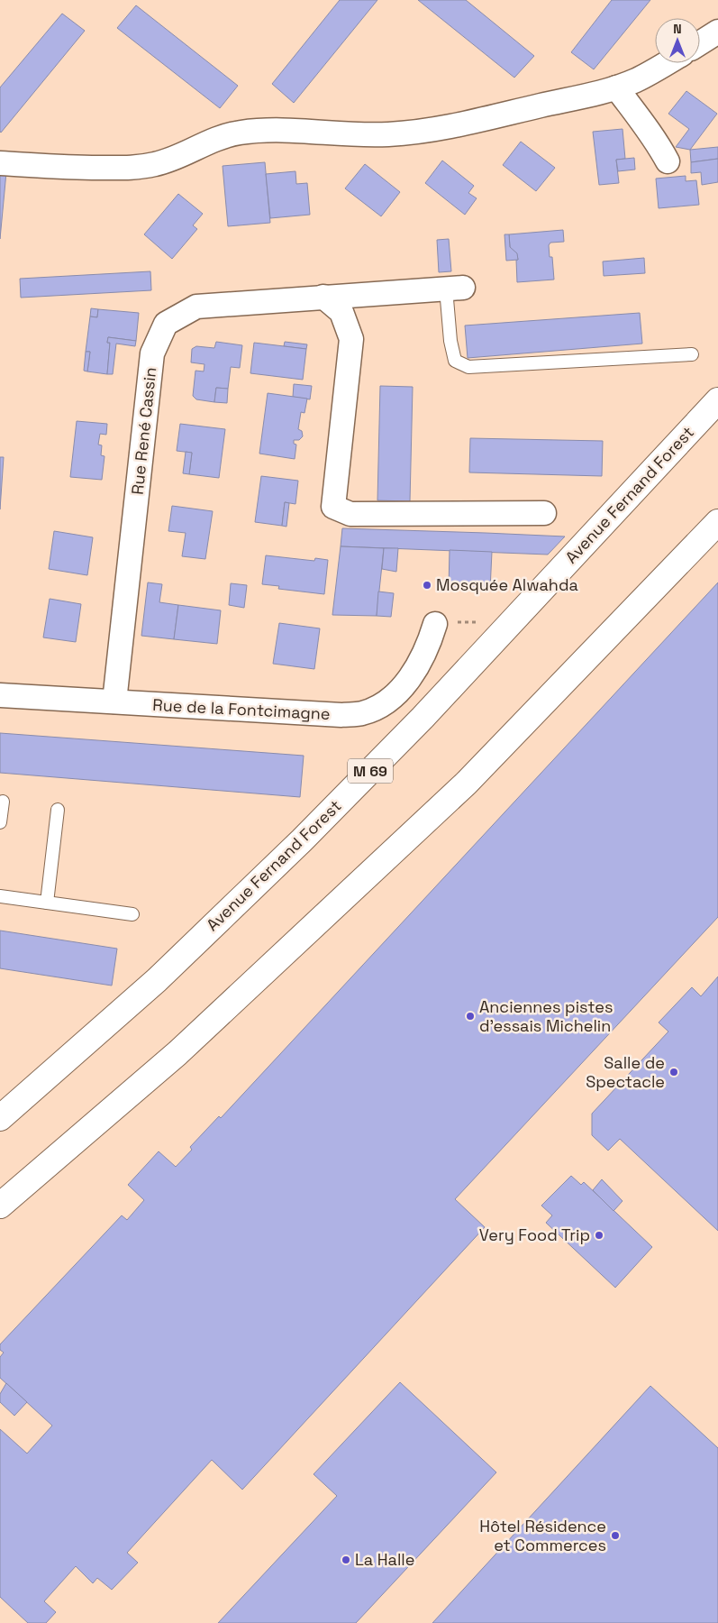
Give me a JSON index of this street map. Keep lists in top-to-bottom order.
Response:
{
  "streets": {
    "main road": ["Avenue Fernand Forest", "M 69"],
    "street": ["Rue René Cassin", "Rue de la Fontcimagne"]
  },
  "crossings": [
    ["Rue René Cassin", "Rue de la Fontcimagne"]
  ],
  "places": [
    "Mosquée Alwahda",
    "Anciennes pistes d'essais Michelin",
    "Salle de Spectacle",
    "Very Food Trip",
    "Hôtel Résidence et Commerces",
    "La Halle"
  ],
  "north": "top"
}
